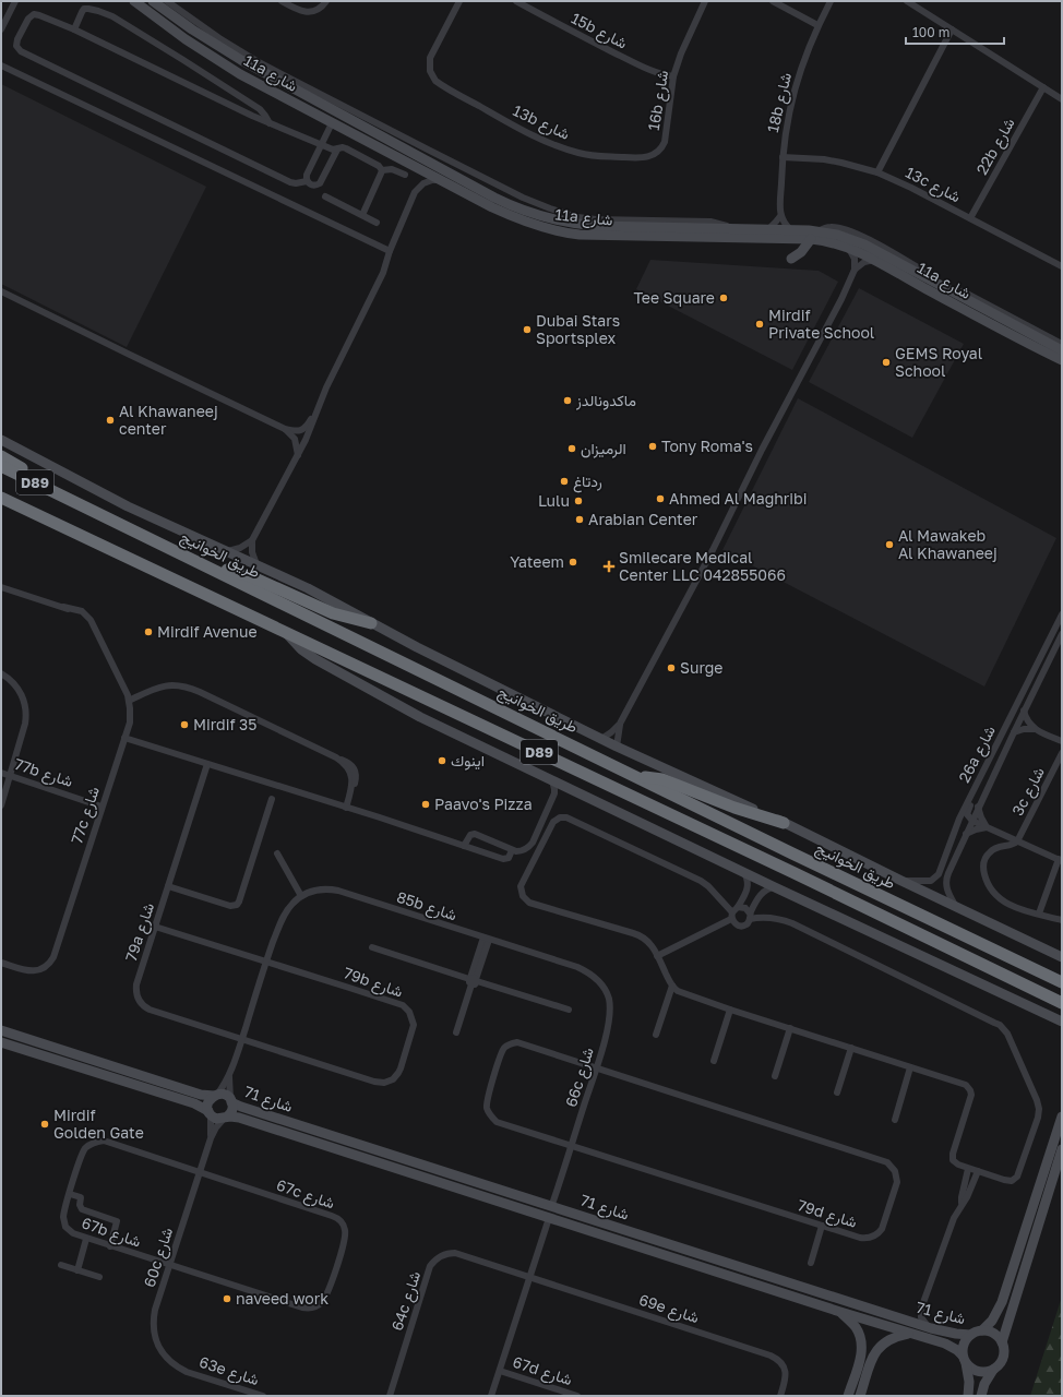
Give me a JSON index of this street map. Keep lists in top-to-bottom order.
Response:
{
  "streets": {
    "highway": ["D89", "طريق الخوانيج"],
    "street": [
      "15b شارع",
      "11a شارع",
      "16b شارع",
      "18b شارع",
      "13b شارع",
      "22b شارع",
      "13c شارع",
      "26a شارع",
      "77b شارع",
      "3c شارع",
      "77c شارع",
      "85b شارع",
      "79a شارع",
      "79b شارع",
      "66c شارع",
      "شارع 71",
      "67c شارع",
      "79d شارع",
      "67b شارع",
      "60c شارع",
      "64c شارع",
      "69e شارع",
      "63e شارع",
      "67d شارع"
    ]
  },
  "crossings": [
    ["15b شارع", "16b شارع"],
    ["16b شارع", "13b شارع"],
    ["18b شارع", "13c شارع"],
    ["22b شارع", "13c شارع"],
    ["77b شارع", "77c شارع"],
    ["85b شارع", "79b شارع"],
    ["85b شارع", "66c شارع"],
    ["79a شارع", "79b شارع"],
    ["66c شارع", "شارع 71"],
    ["66c شارع", "79d شارع"],
    ["شارع 71", "60c شارع"],
    ["67c شارع", "67b شارع"],
    ["67c شارع", "60c شارع"],
    ["67b شارع", "60c شارع"],
    ["60c شارع", "63e شارع"],
    ["64c شارع", "69e شارع"]
  ],
  "places": {
    "other": [
      "Tee Square",
      "Mirdif Private School",
      "Dubai Stars Sportsplex",
      "GEMS Royal School",
      "ماكدونالدز",
      "Al Khawaneej center",
      "Tony Roma's",
      "الرميزان",
      "ردتاغ",
      "Ahmed Al Maghribi",
      "Lulu",
      "Arabian Center",
      "Al Mawakeb Al Khawaneej",
      "Yateem",
      "Mirdif Avenue",
      "Surge",
      "Mirdif 35",
      "اينوك",
      "Paavo's Pizza",
      "Mirdif Golden Gate",
      "naveed work"
    ],
    "health": ["Smilecare Medical Center LLC 042855066"]
  },
  "scale_bar": "100 m"
}
